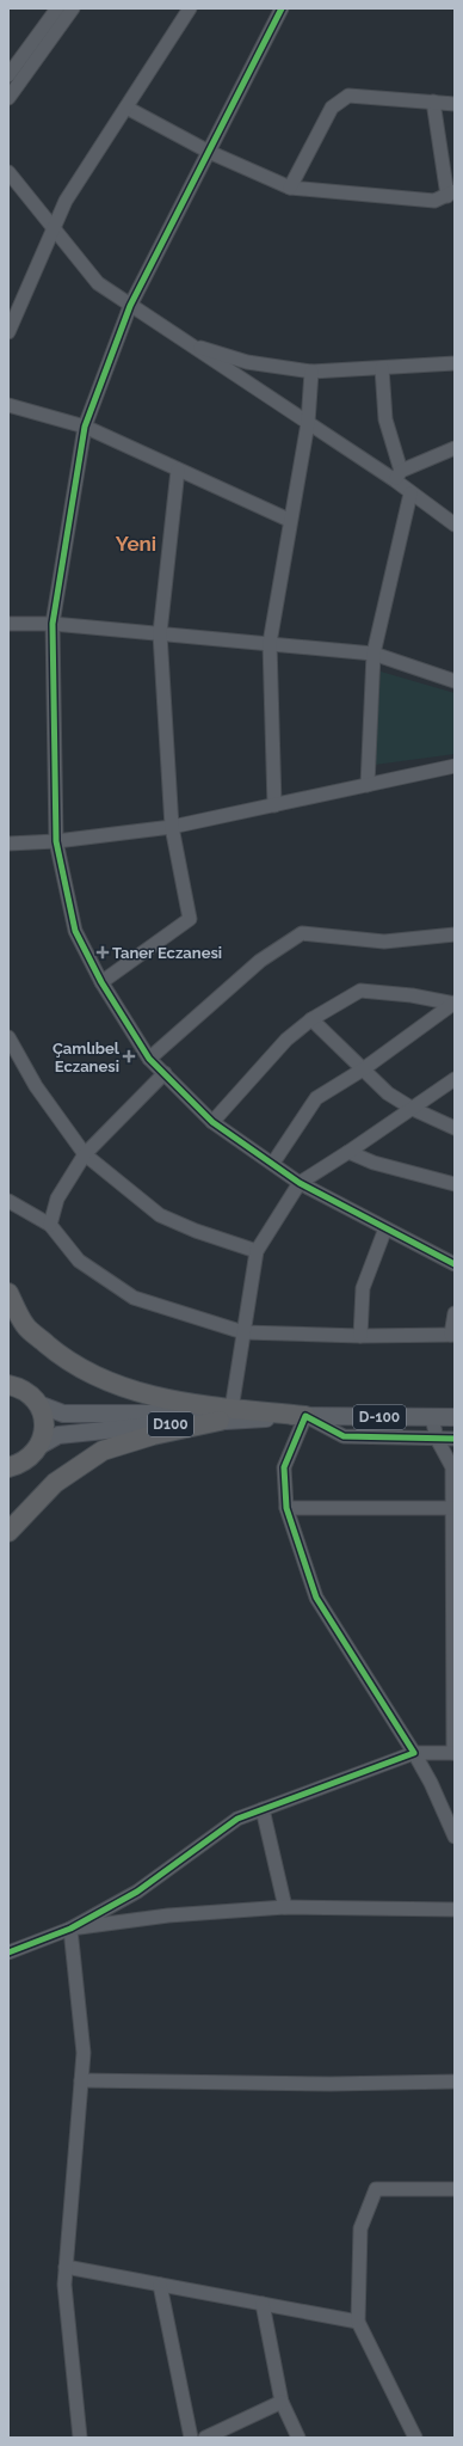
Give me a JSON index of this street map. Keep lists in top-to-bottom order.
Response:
{
  "streets": {
    "highway": ["D100"],
    "main road": ["D-100"]
  },
  "districts": ["Yeni"],
  "places": {
    "health": ["Taner Eczanesi", "Çamlıbel Eczanesi"]
  }
}
